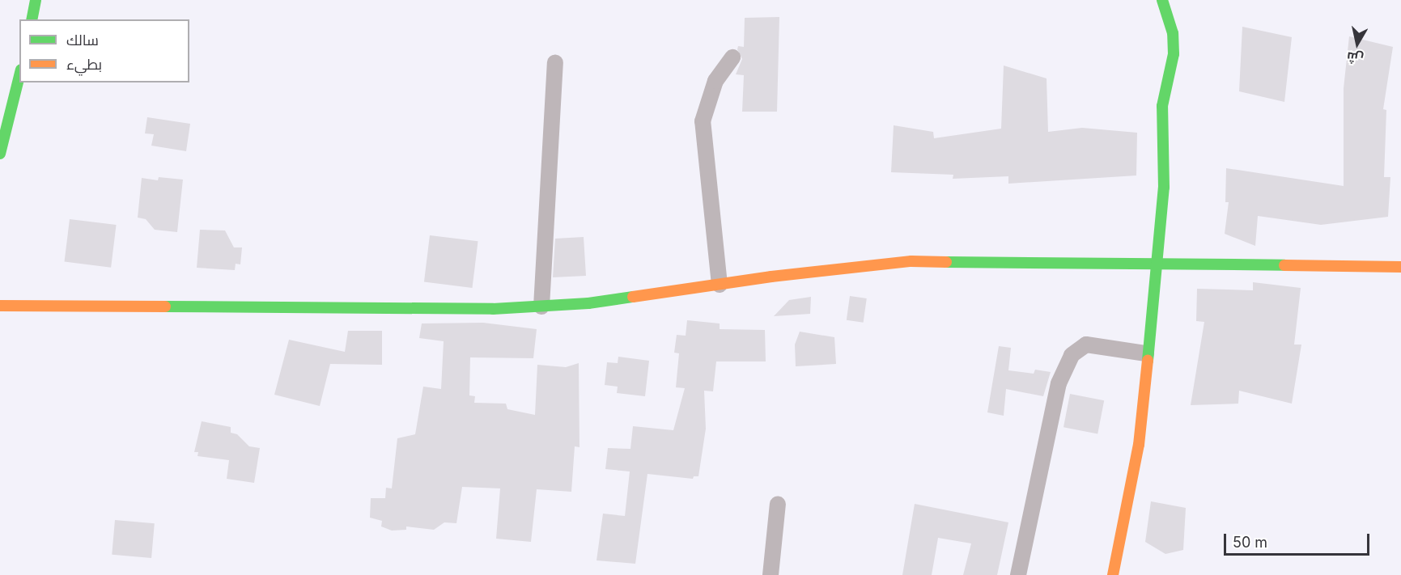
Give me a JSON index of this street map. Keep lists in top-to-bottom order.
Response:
{
  "legend": ["سالك", "بطيء"],
  "scale_bar": "50 m",
  "north": "bottom"
}
